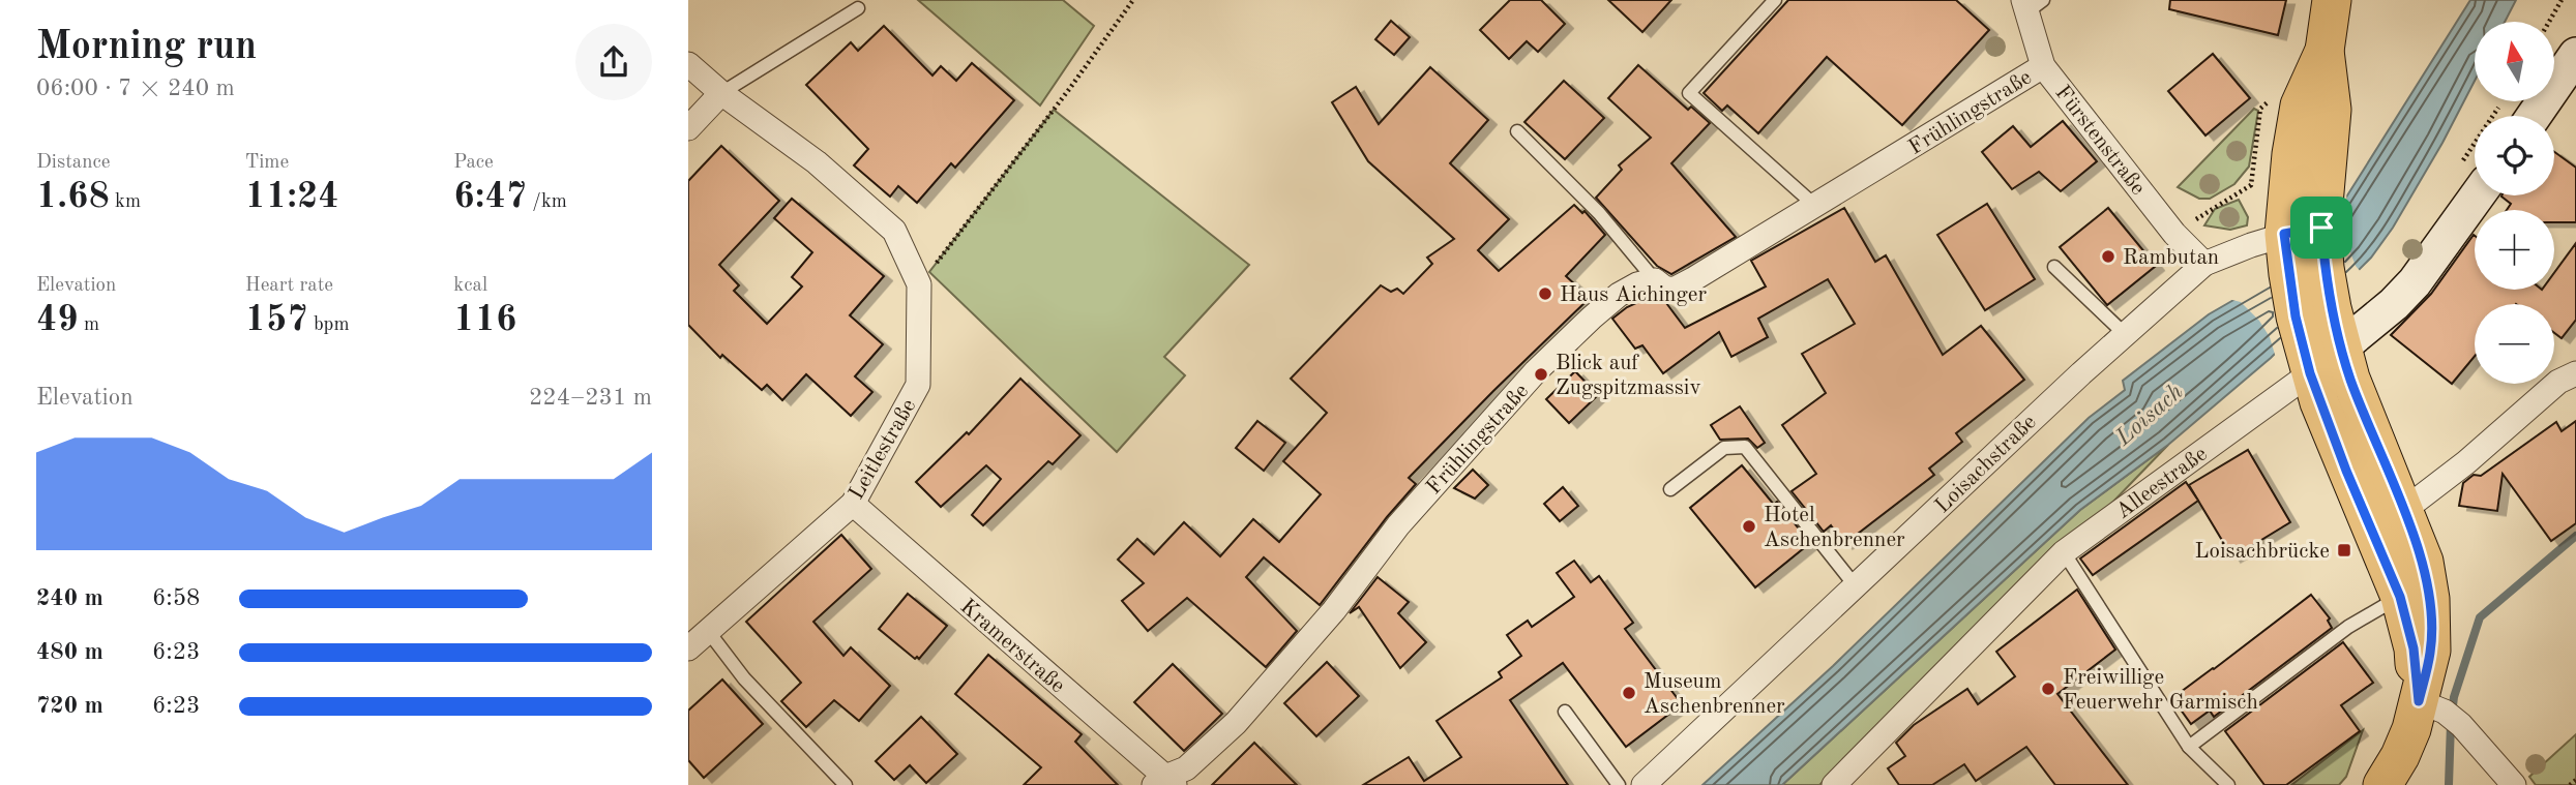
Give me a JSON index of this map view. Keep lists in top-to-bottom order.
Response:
{
  "streets": {
    "street": [
      "Frühlingstraße",
      "Fürstenstraße",
      "Leitlestraße",
      "Loisachstraße",
      "Alleestraße",
      "Kramerstraße"
    ]
  },
  "crossings": [
    ["Frühlingstraße", "Fürstenstraße"],
    ["Frühlingstraße", "Kramerstraße"],
    ["Fürstenstraße", "Loisachstraße"],
    ["Leitlestraße", "Kramerstraße"]
  ],
  "water": ["Loisach"],
  "places": {
    "other": [
      "Rambutan",
      "Haus Aichinger",
      "Blick auf Zugspitzmassiv",
      "Hotel Aschenbrenner",
      "Freiwillige Feuerwehr Garmisch",
      "Museum Aschenbrenner"
    ],
    "transit": ["Loisachbrücke"]
  },
  "north": "top",
  "page": {
    "heading": ["Morning run", "06:00 · 7 × 240 m"],
    "map_buttons": ["+", "−"],
    "stats": [
      ["Distance", "1.68 km"],
      ["Time", "11:24"],
      ["Pace", "6:47 /km"],
      ["Elevation", "49 m"],
      ["Heart rate", "157 bpm"],
      ["kcal", "116"]
    ],
    "chart": ["Elevation", "224–231 m"],
    "list": [
      {
        "name": "240 m",
        "note": "6:58"
      },
      {
        "name": "480 m",
        "note": "6:23"
      },
      {
        "name": "720 m",
        "note": "6:23"
      }
    ]
  }
}
